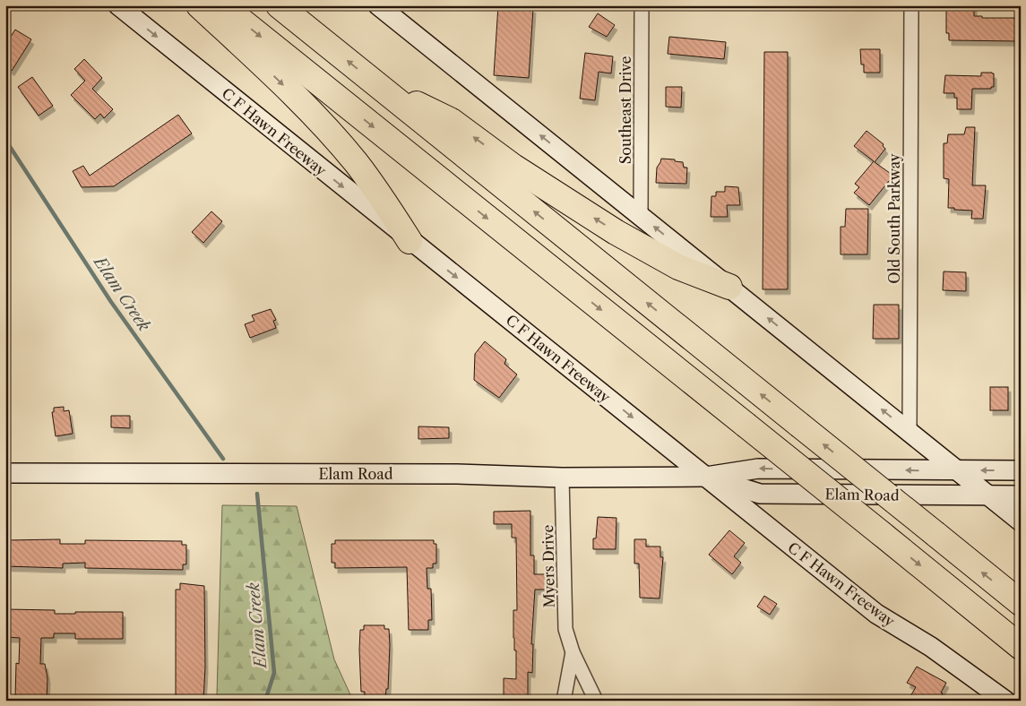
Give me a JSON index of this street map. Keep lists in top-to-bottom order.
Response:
{
  "streets": {
    "main road": ["C F Hawn Freeway", "Elam Road"],
    "street": ["Southeast Drive", "Old South Parkway", "Myers Drive"]
  },
  "crossings": [
    ["C F Hawn Freeway", "Elam Road"],
    ["Elam Road", "Myers Drive"]
  ],
  "water": ["Elam Creek"]
}
